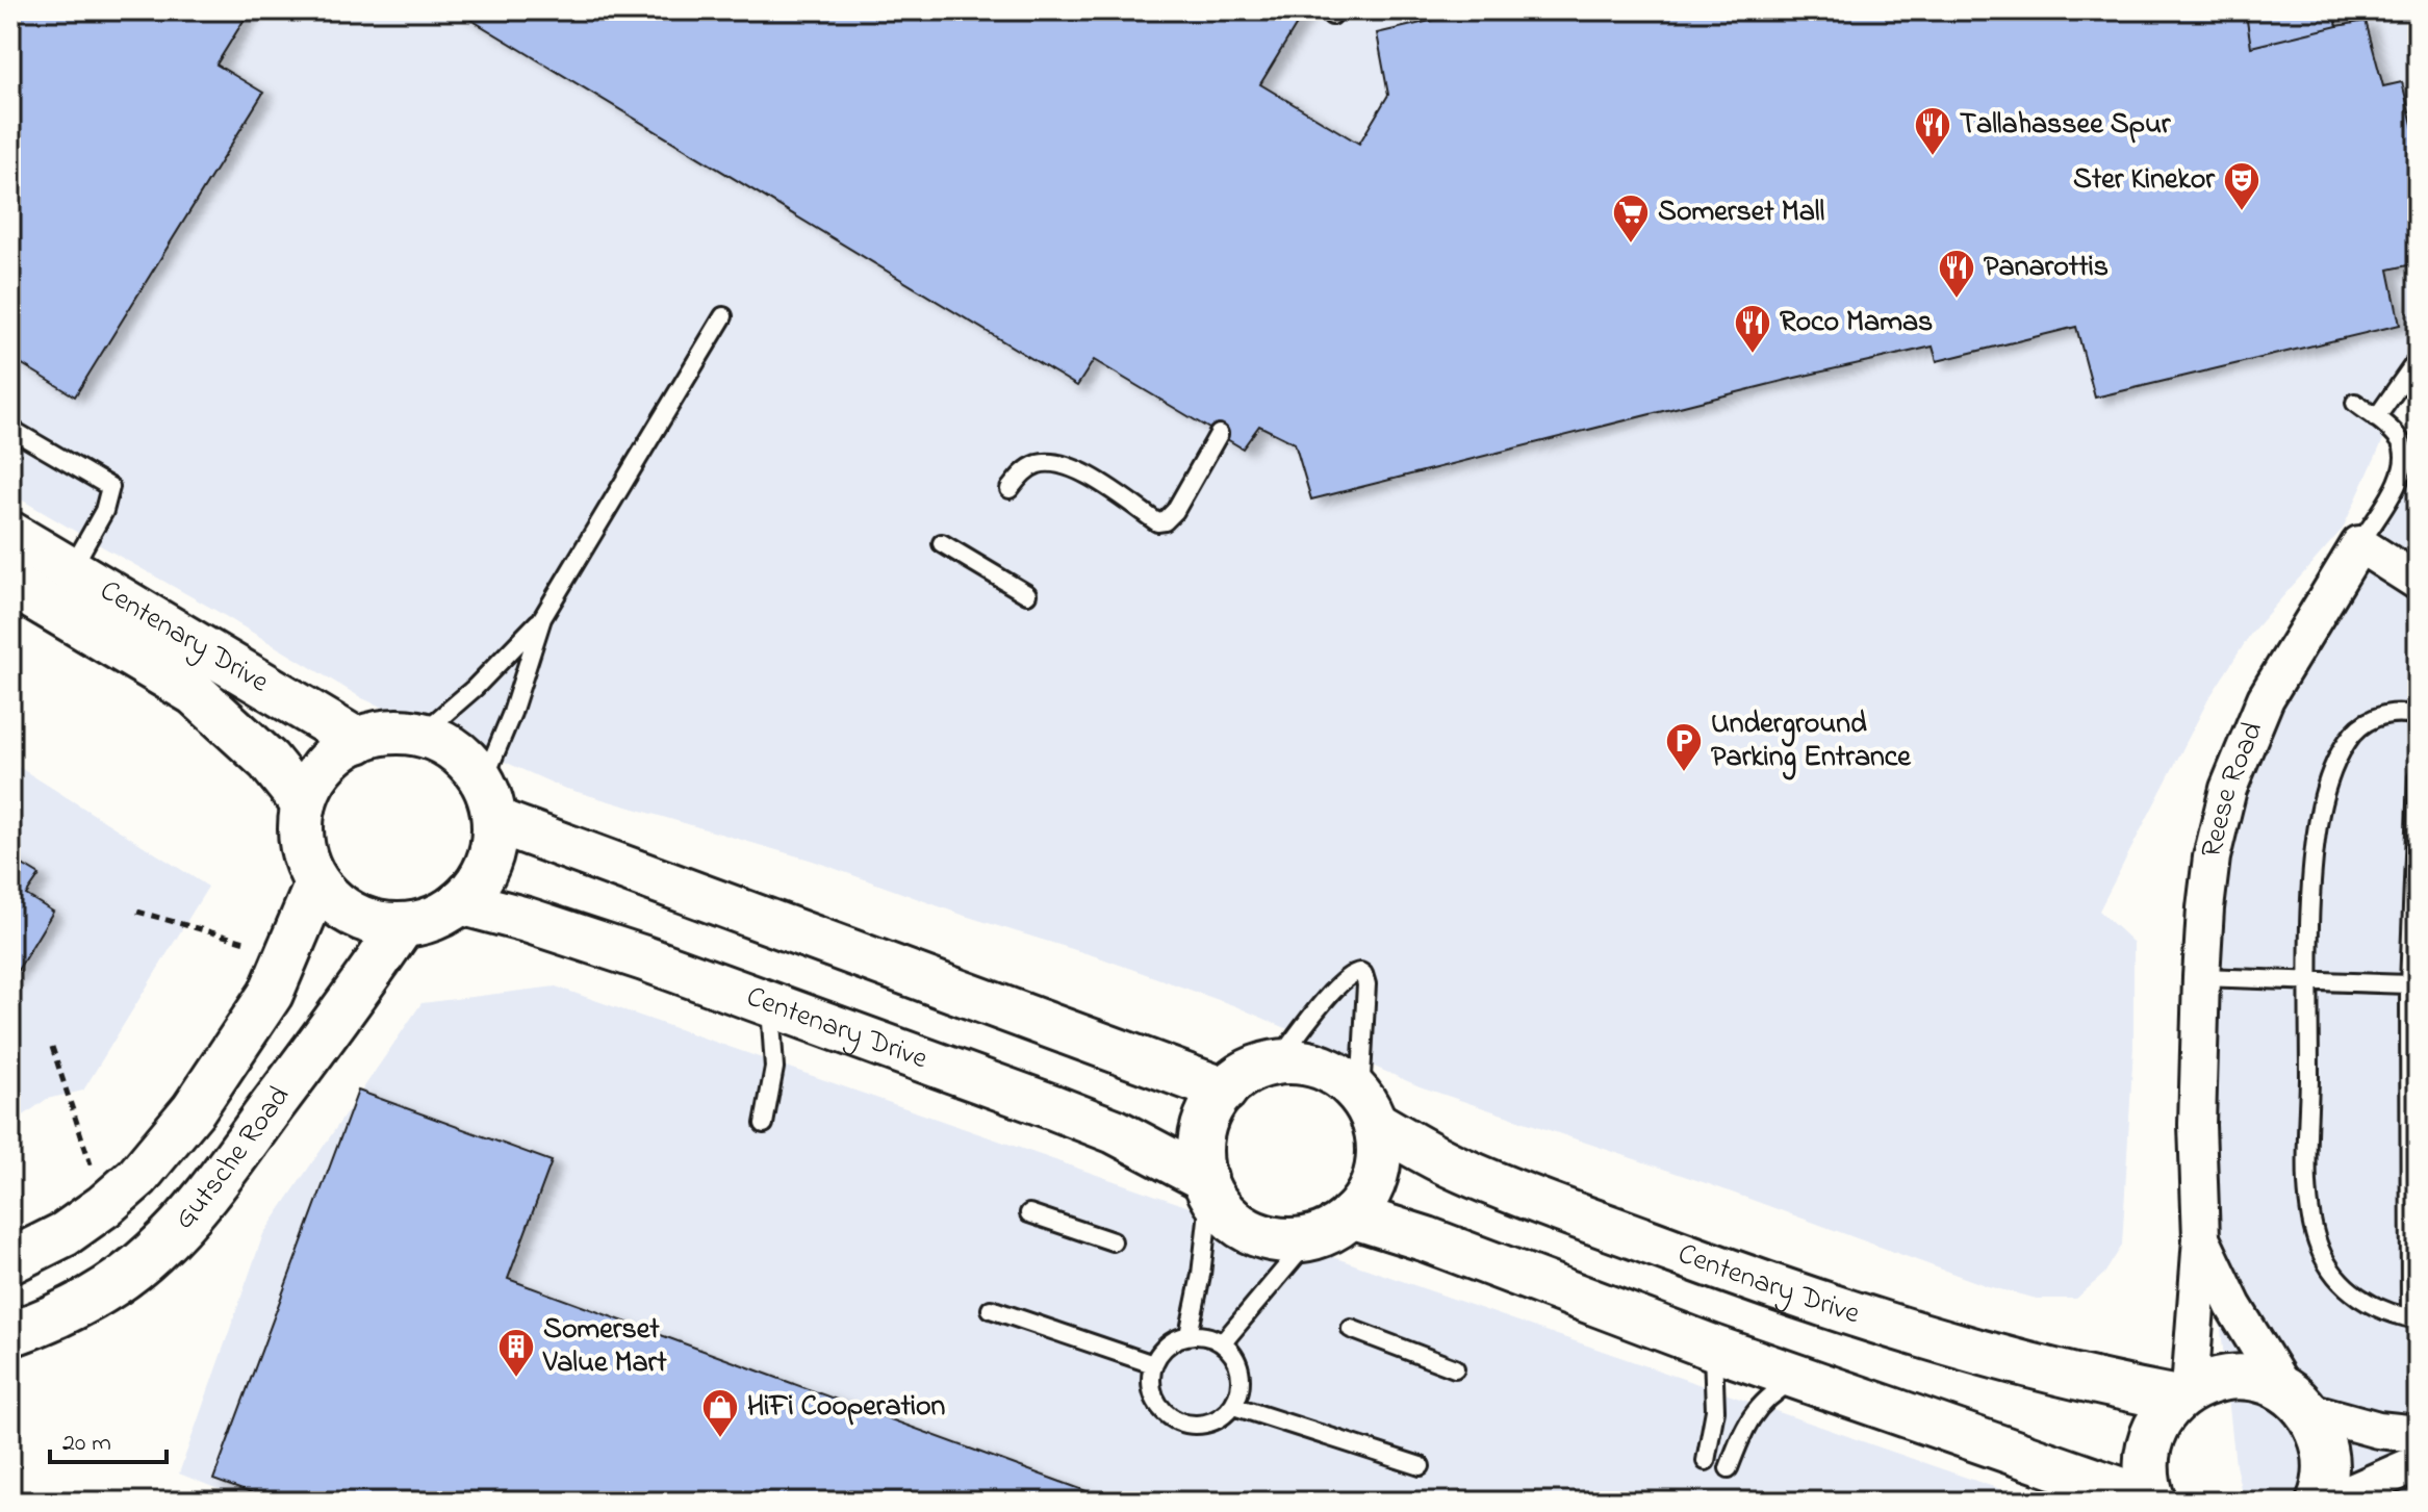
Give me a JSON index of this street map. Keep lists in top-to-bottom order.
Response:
{
  "streets": {
    "street": ["Centenary Drive", "Reese Road", "Gutsche Road"]
  },
  "crossings": [
    ["Centenary Drive", "Reese Road"],
    ["Centenary Drive", "Gutsche Road"]
  ],
  "places": {
    "restaurant": ["Tallahassee Spur", "Panarottis", "Roco Mamas"],
    "theatre": ["Ster Kinekor"],
    "supermarket": ["Somerset Mall"],
    "parking": ["Underground Parking Entrance"],
    "building": ["Somerset Value Mart"],
    "shop": ["HiFi Cooperation"]
  },
  "scale_bar": "20 m"
}
